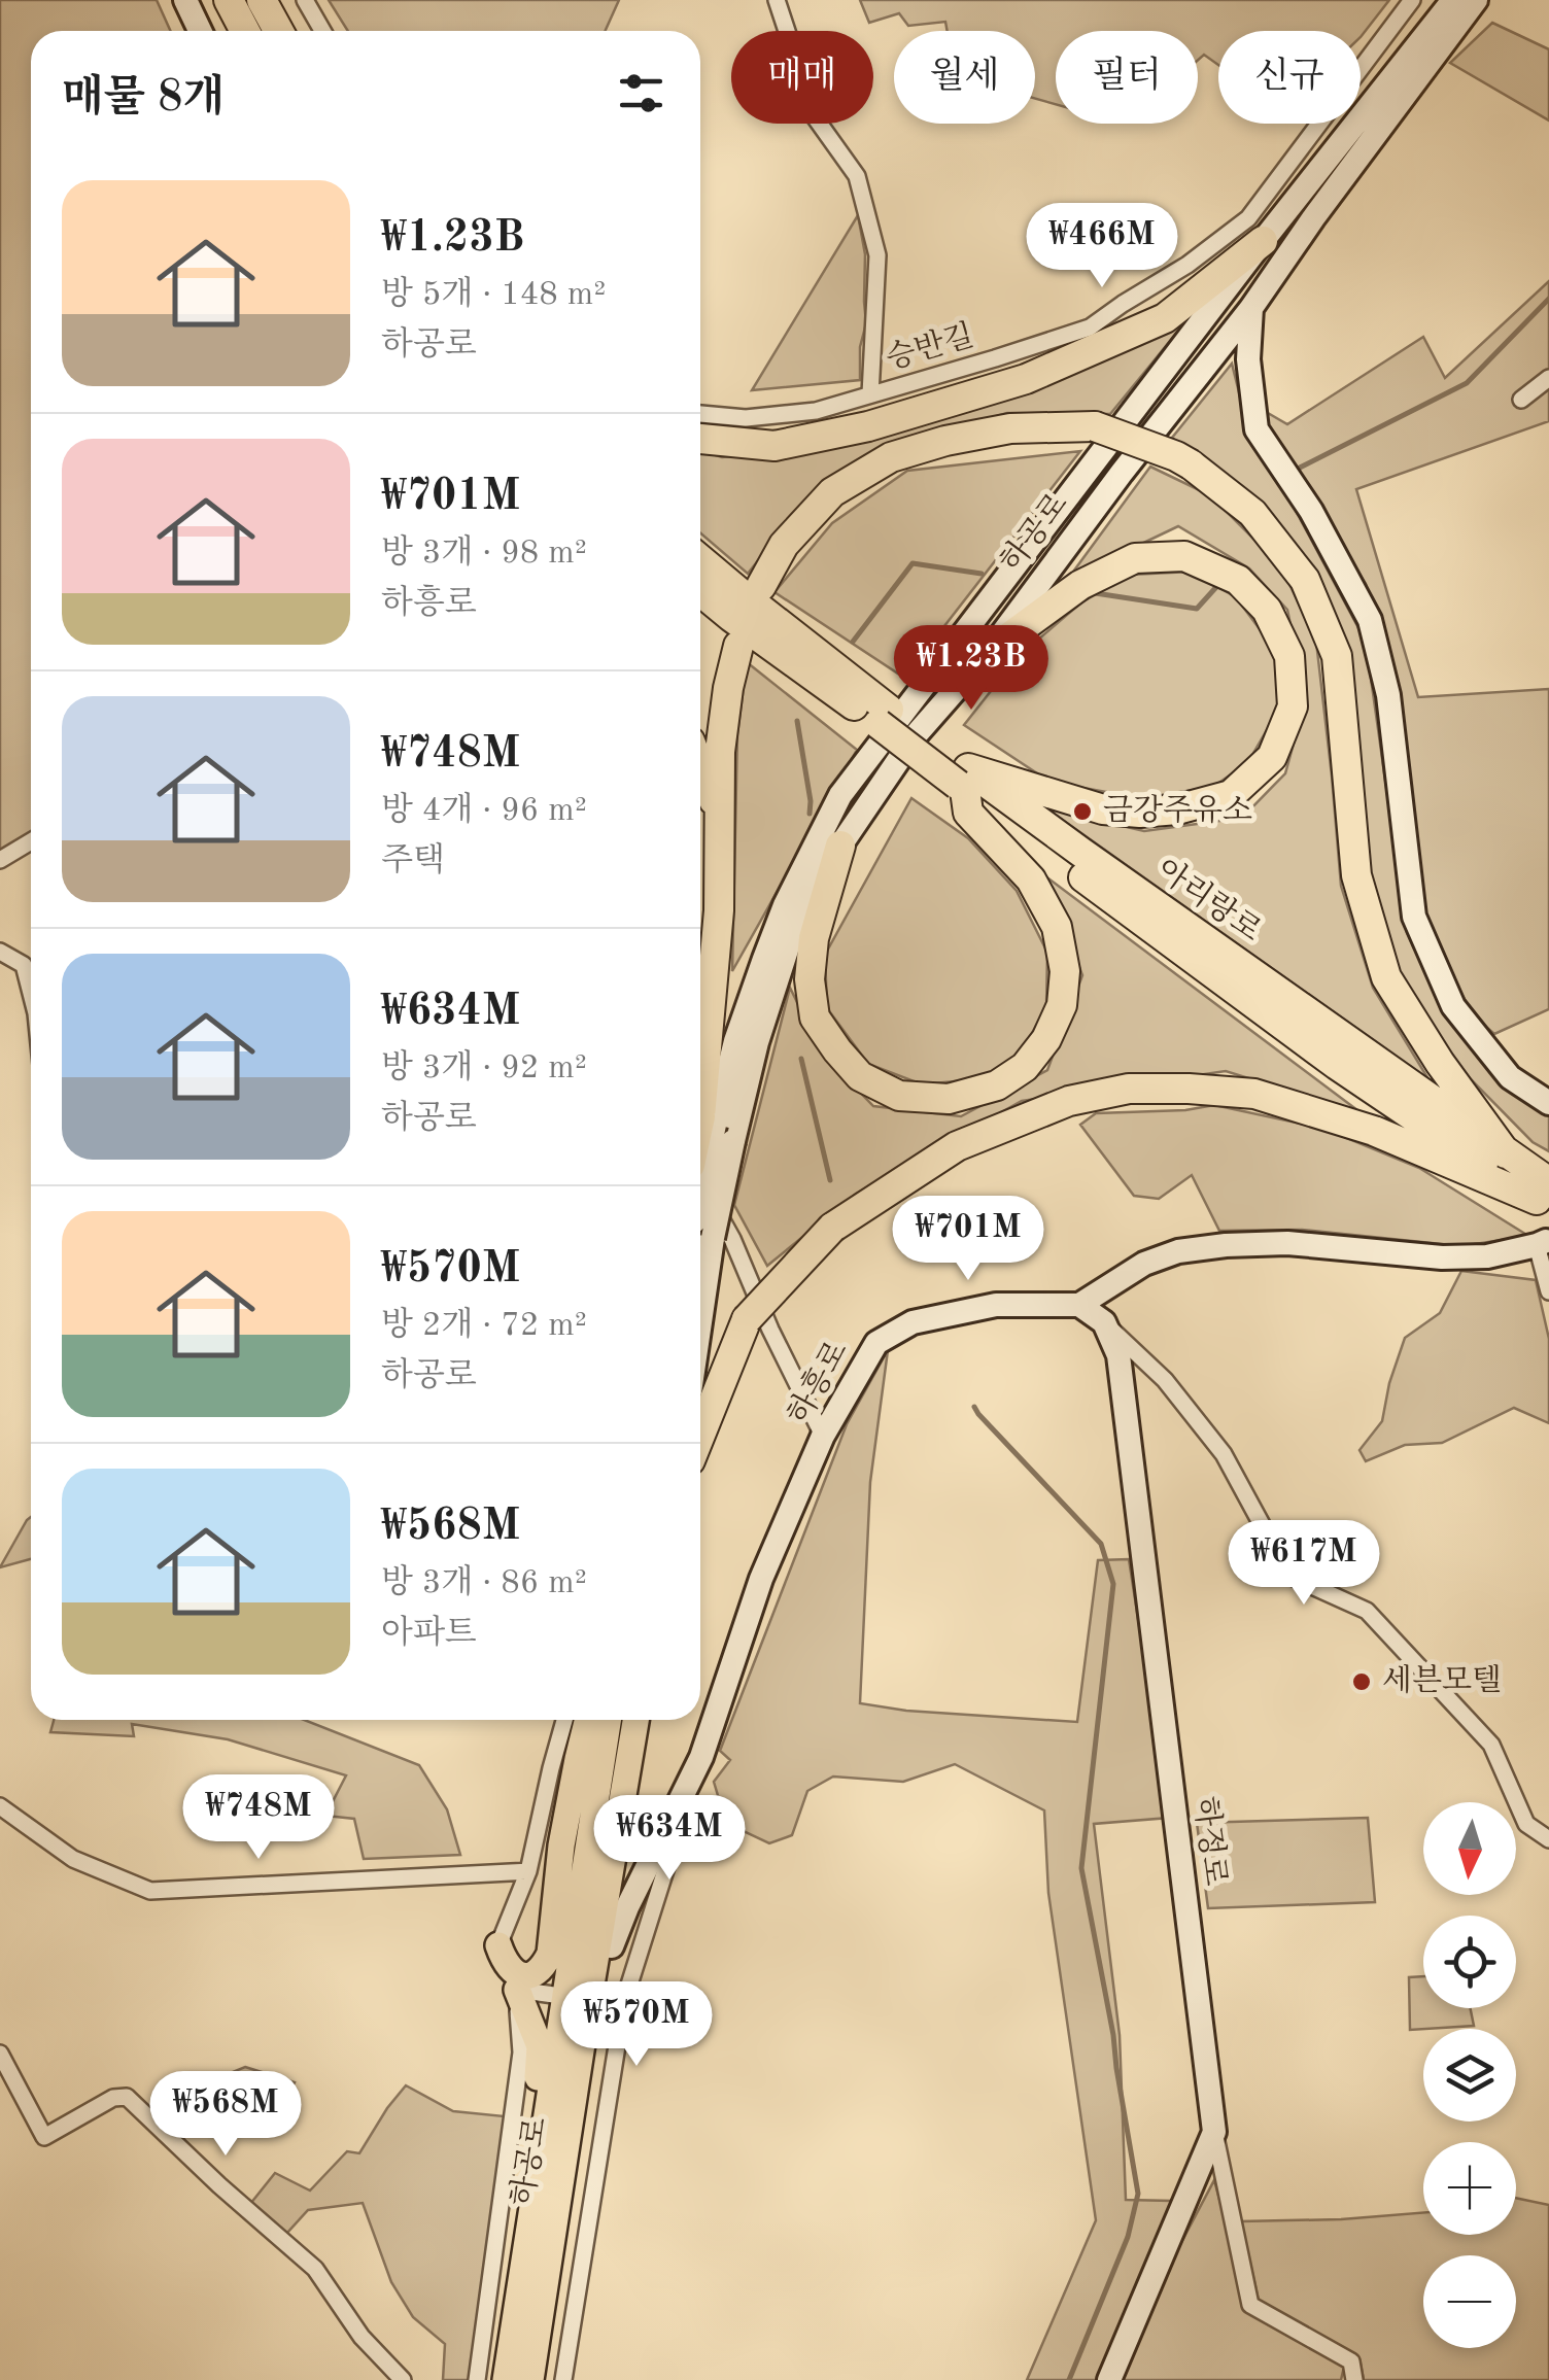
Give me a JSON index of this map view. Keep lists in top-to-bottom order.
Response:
{
  "streets": {
    "highway": ["아리랑로"],
    "main road": ["하공로"],
    "street": ["승반길", "하흥로", "하정로"]
  },
  "crossings": [
    ["하공로", "하흥로"]
  ],
  "places": ["금강주유소", "세븐모텔"],
  "north": "bottom",
  "page": {
    "chip": [
      "매매",
      "월세",
      "필터",
      "신규"
    ],
    "heading": "매물 8개",
    "list": [
      {
        "name": "₩1.23B",
        "note": "방 5개 · 148 m² · 하공로"
      },
      {
        "name": "₩701M",
        "note": "방 3개 · 98 m² · 하흥로"
      },
      {
        "name": "₩748M",
        "note": "방 4개 · 96 m² · 주택"
      },
      {
        "name": "₩634M",
        "note": "방 3개 · 92 m² · 하공로"
      },
      {
        "name": "₩570M",
        "note": "방 2개 · 72 m² · 하공로"
      },
      {
        "name": "₩568M",
        "note": "방 3개 · 86 m² · 아파트"
      }
    ],
    "price": [
      "₩466M",
      "₩1.23B",
      "₩701M",
      "₩617M",
      "₩748M",
      "₩634M",
      "₩570M",
      "₩568M"
    ],
    "map_buttons": ["+", "−"]
  }
}
